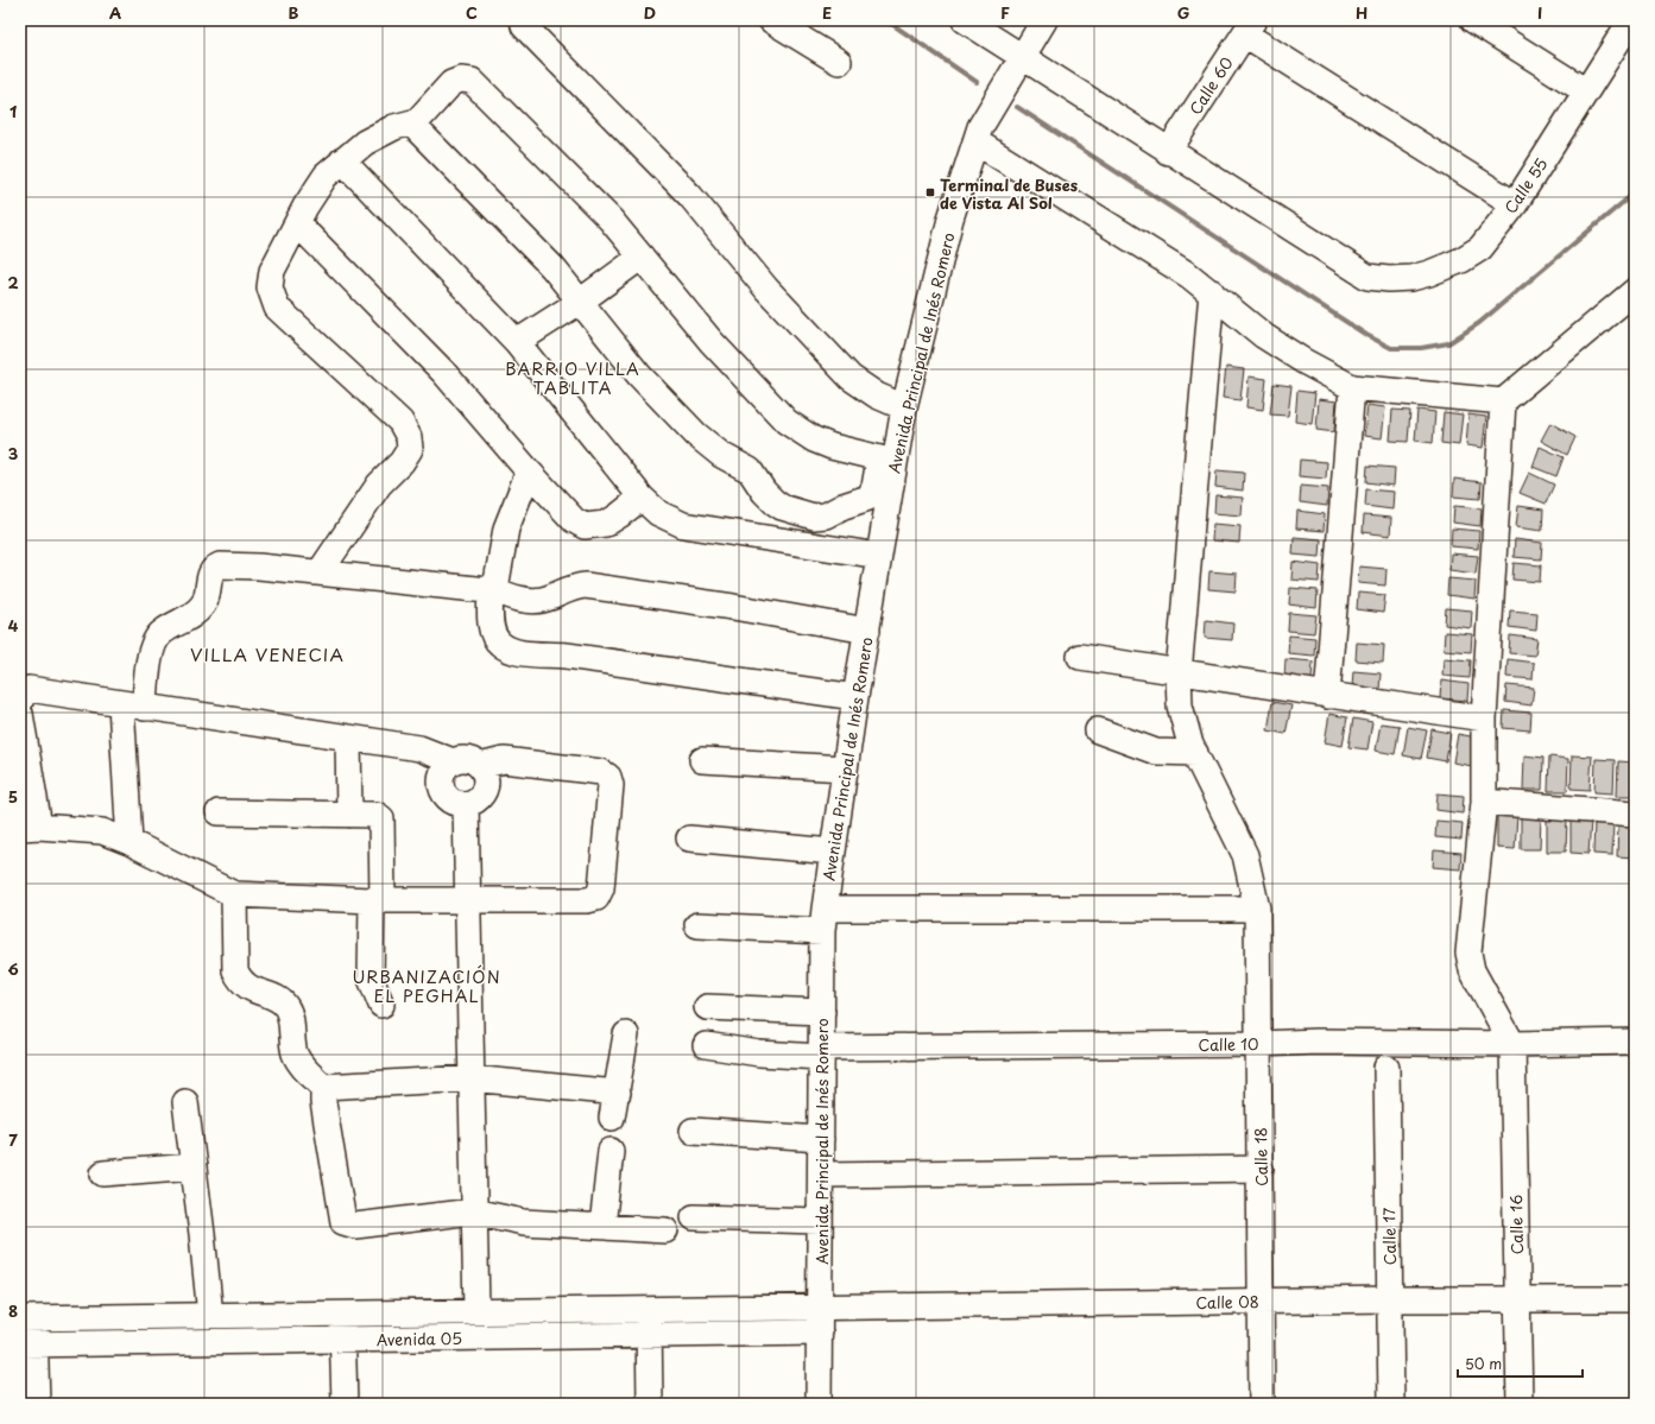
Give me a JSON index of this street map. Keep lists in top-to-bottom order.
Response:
{
  "streets": {
    "street": [
      "Calle 60",
      "Calle 55",
      "Avenida Principal de Inés Romero",
      "Calle 10",
      "Calle 18",
      "Calle 16",
      "Calle 17",
      "Calle 08",
      "Avenida 05"
    ]
  },
  "crossings": [
    ["Calle 60", "Calle 55"],
    ["Avenida Principal de Inés Romero", "Calle 10"],
    ["Avenida Principal de Inés Romero", "Calle 08"],
    ["Avenida Principal de Inés Romero", "Avenida 05"],
    ["Calle 10", "Calle 18"],
    ["Calle 10", "Calle 16"],
    ["Calle 18", "Calle 08"],
    ["Calle 16", "Calle 08"],
    ["Calle 17", "Calle 08"],
    ["Calle 08", "Avenida 05"]
  ],
  "districts": ["BARRIO VILLA TABLITA", "VILLA VENECIA", "URBANIZACIÓN EL PEGHAL"],
  "places": {
    "transit": ["Terminal de Buses de Vista Al Sol"]
  },
  "scale_bar": "50 m",
  "grid": {
    "columns": [
      "A",
      "B",
      "C",
      "D",
      "E",
      "F",
      "G",
      "H",
      "I"
    ],
    "rows": [
      "1",
      "2",
      "3",
      "4",
      "5",
      "6",
      "7",
      "8"
    ]
  }
}
